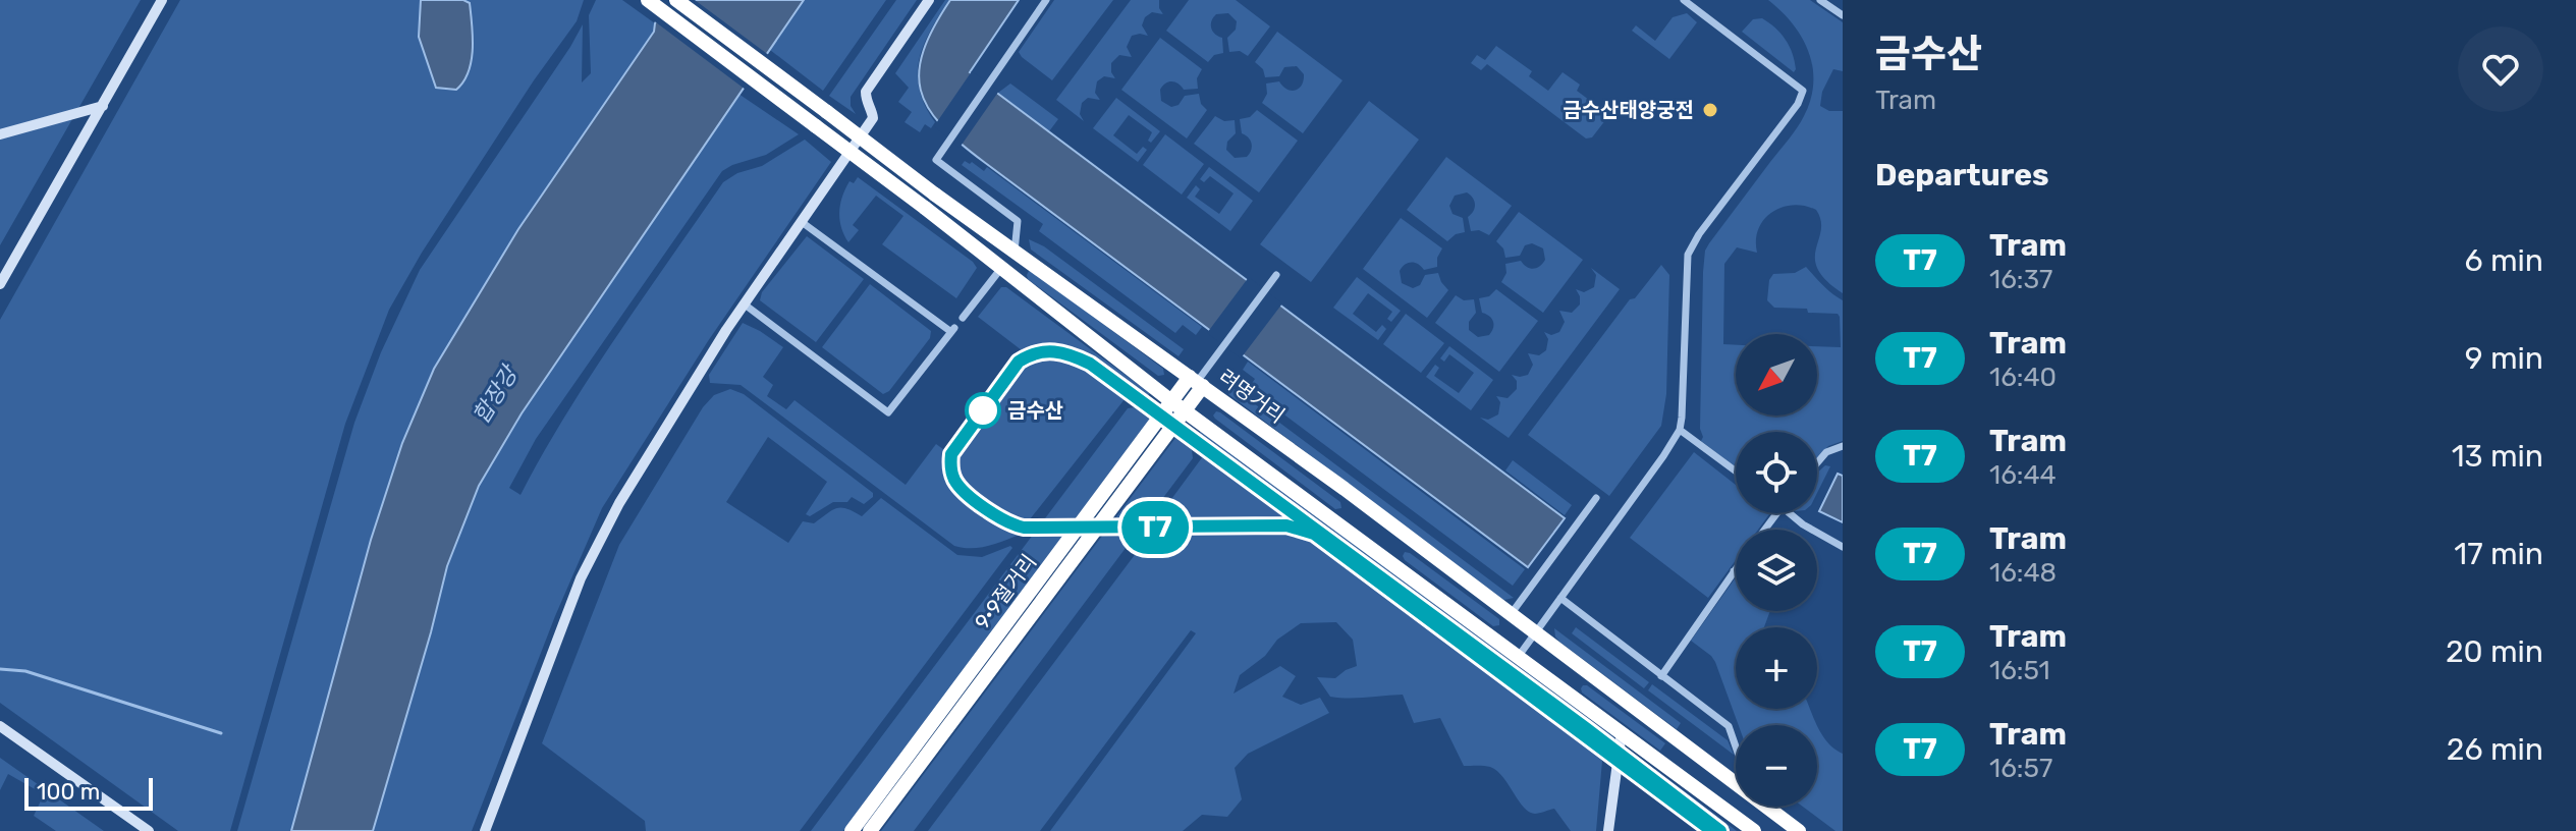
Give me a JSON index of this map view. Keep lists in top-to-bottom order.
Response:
{
  "streets": {
    "highway": ["려명거리", "9·9절거리"]
  },
  "crossings": [
    ["려명거리", "9·9절거리"]
  ],
  "water": ["합장강"],
  "places": ["금수산태양궁전", "금수산"],
  "lines": ["tram line T7"],
  "scale_bar": "100 m",
  "north": "bottom left",
  "page": {
    "on_map": "T7",
    "heading": [
      ["금수산", "Tram"],
      "Departures"
    ],
    "list": [
      {
        "mark": "T7",
        "name": "Tram",
        "note": "16:37",
        "value": "6 min"
      },
      {
        "mark": "T7",
        "name": "Tram",
        "note": "16:40",
        "value": "9 min"
      },
      {
        "mark": "T7",
        "name": "Tram",
        "note": "16:44",
        "value": "13 min"
      },
      {
        "mark": "T7",
        "name": "Tram",
        "note": "16:48",
        "value": "17 min"
      },
      {
        "mark": "T7",
        "name": "Tram",
        "note": "16:51",
        "value": "20 min"
      },
      {
        "mark": "T7",
        "name": "Tram",
        "note": "16:57",
        "value": "26 min"
      }
    ],
    "map_buttons": ["+", "−"],
    "scale": "100 m"
  }
}
